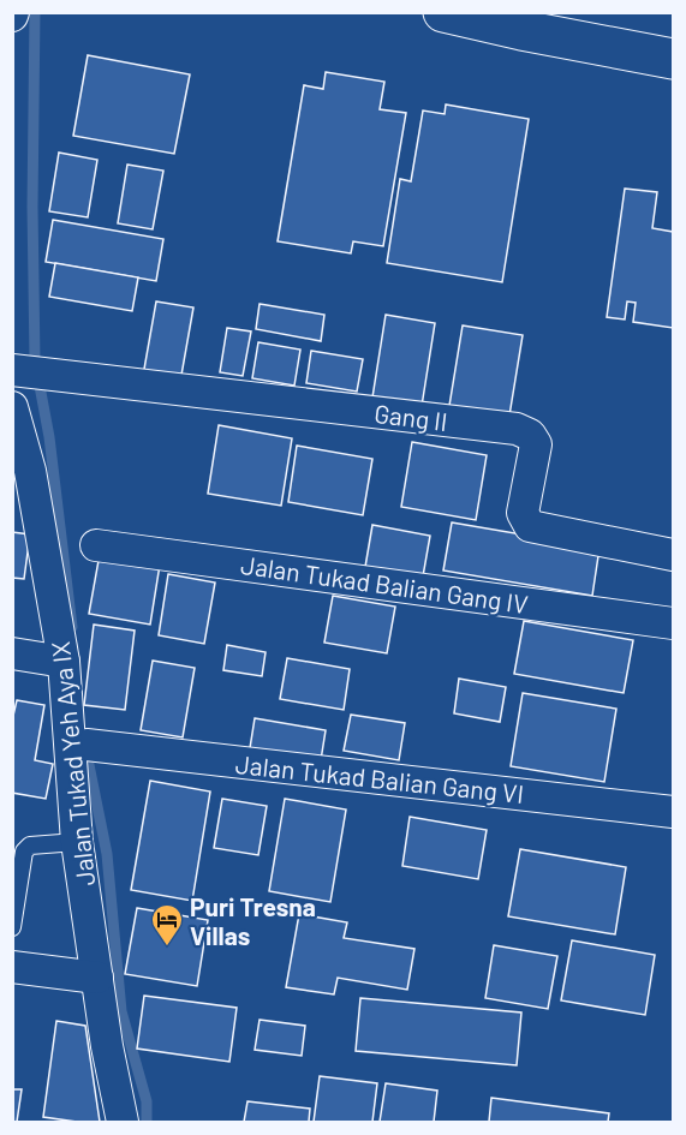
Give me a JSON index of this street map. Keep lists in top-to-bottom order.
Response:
{
  "streets": {
    "street": [
      "Gang II",
      "Jalan Tukad Balian Gang IV",
      "Jalan Tukad Yeh Aya IX",
      "Jalan Tukad Balian Gang VI"
    ]
  },
  "places": {
    "hotel": ["Puri Tresna Villas"]
  }
}
